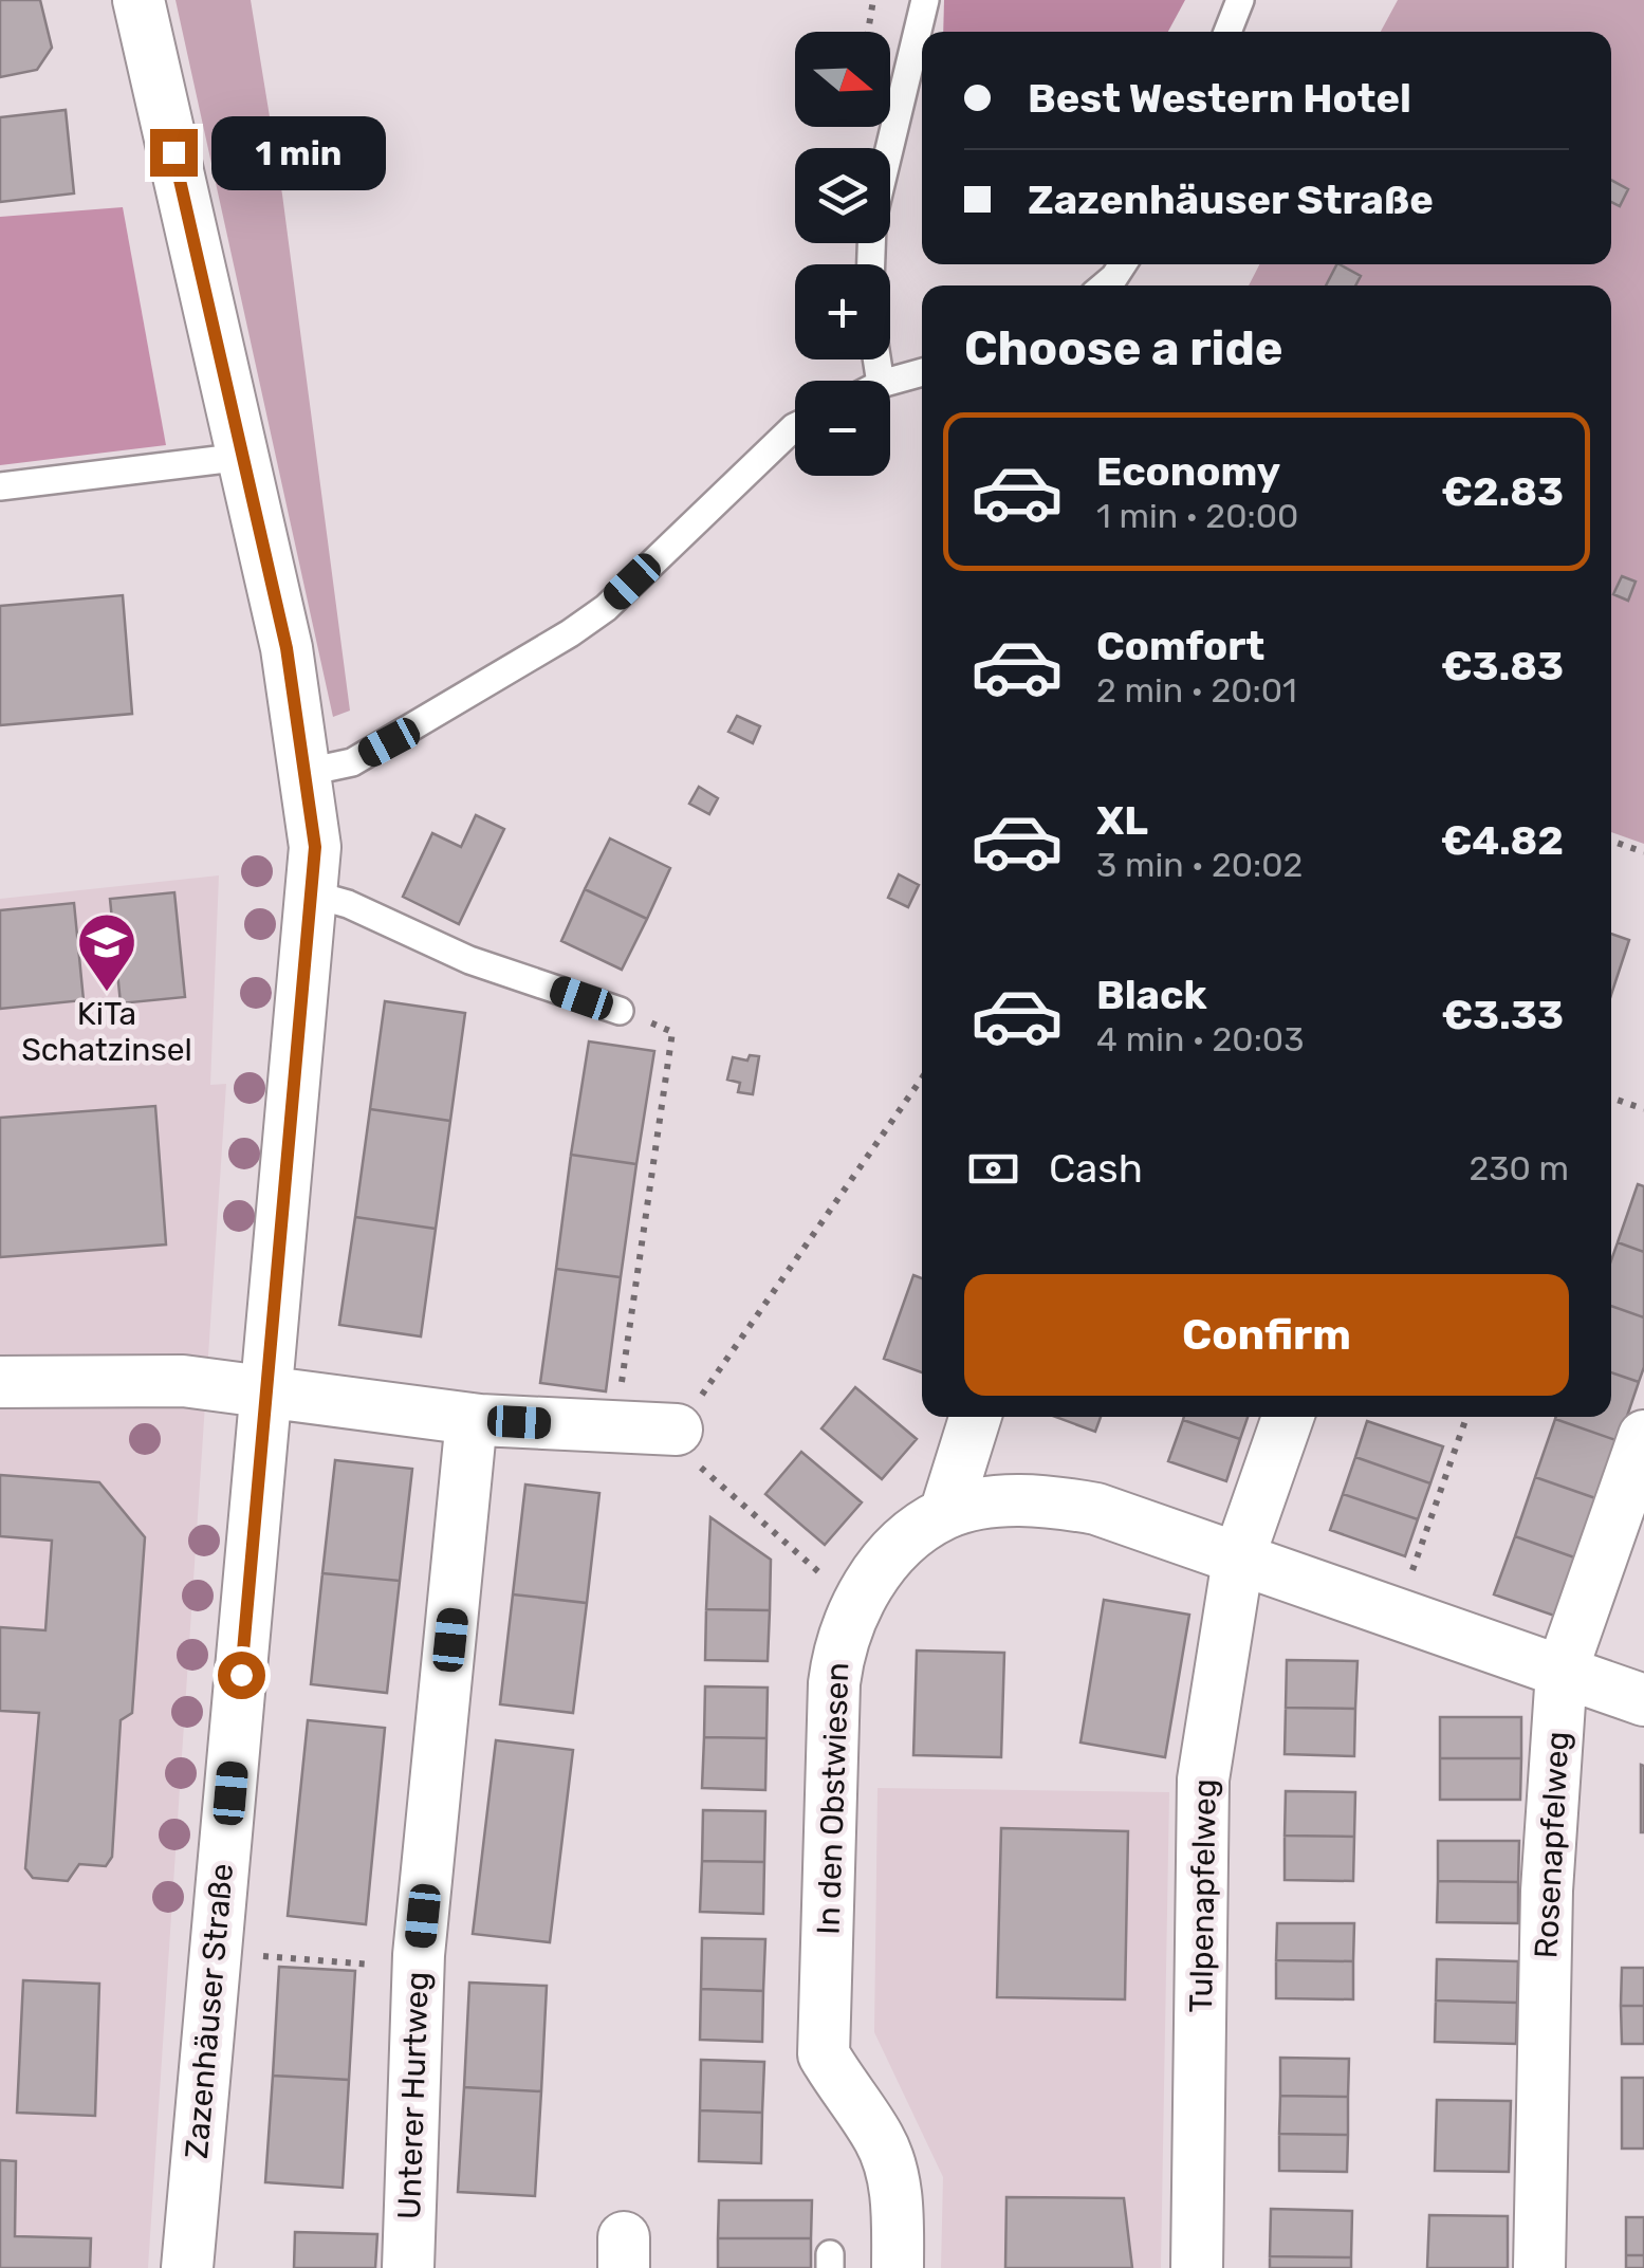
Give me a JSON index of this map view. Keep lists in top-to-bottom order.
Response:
{
  "streets": {
    "street": [
      "In den Obstwiesen",
      "Rosenapfelweg",
      "Tulpenapfelweg",
      "Zazenhäuser Straße",
      "Unterer Hurtweg"
    ]
  },
  "crossings": [
    ["In den Obstwiesen", "Rosenapfelweg"],
    ["In den Obstwiesen", "Tulpenapfelweg"]
  ],
  "places": {
    "school or university": ["KiTa Schatzinsel"]
  },
  "north": "right",
  "page": {
    "map_buttons": ["+", "−"],
    "banner": ["Best Western Hotel", "Zazenhäuser Straße"],
    "bubble": "1 min",
    "heading": "Choose a ride",
    "list": [
      {
        "name": "Economy",
        "note": "1 min · 20:00",
        "value": "€2.83"
      },
      {
        "name": "Comfort",
        "note": "2 min · 20:01",
        "value": "€3.83"
      },
      {
        "name": "XL",
        "note": "3 min · 20:02",
        "value": "€4.82"
      },
      {
        "name": "Black",
        "note": "4 min · 20:03",
        "value": "€3.33"
      }
    ],
    "pay": ["Cash", "230 m"],
    "buttons": "Confirm"
  }
}
